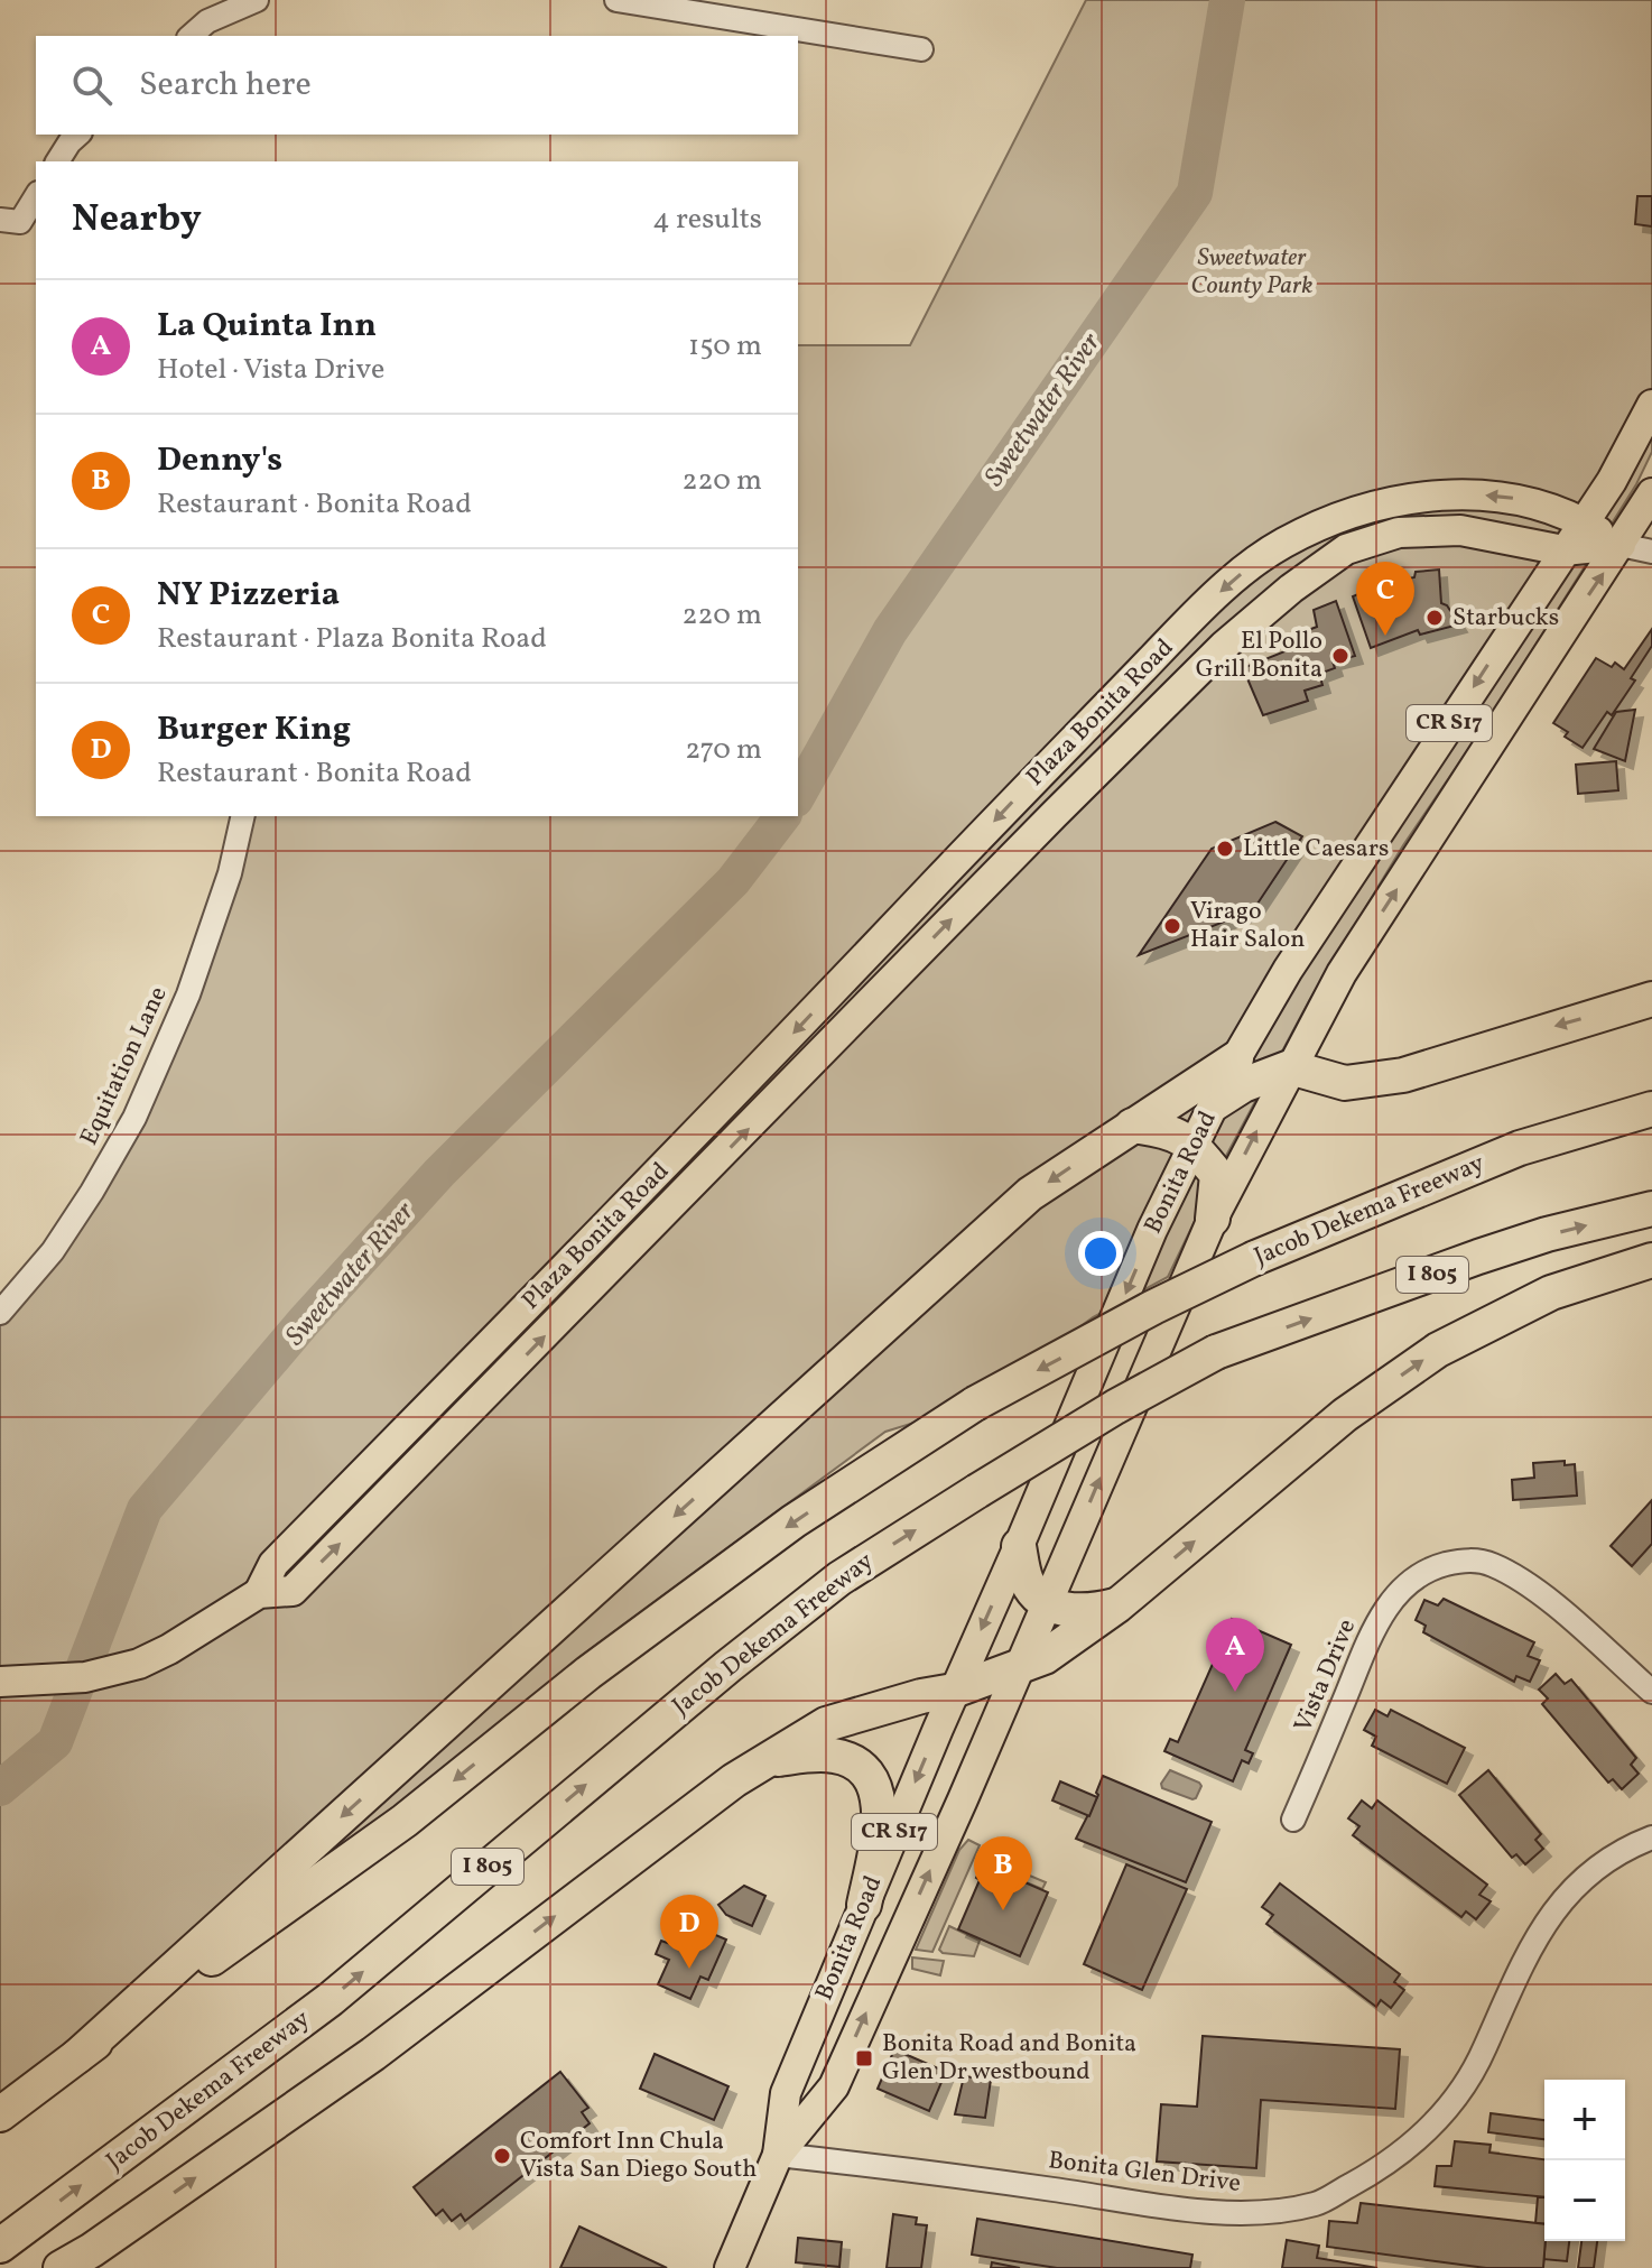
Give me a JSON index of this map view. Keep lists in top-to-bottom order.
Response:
{
  "streets": {
    "highway": ["Jacob Dekema Freeway", "I 805"],
    "main road": ["Plaza Bonita Road", "CR S17", "Bonita Road"],
    "street": ["Equitation Lane", "Vista Drive", "Bonita Glen Drive"]
  },
  "crossings": [
    ["Plaza Bonita Road", "Bonita Road"],
    ["Bonita Road", "Bonita Glen Drive"]
  ],
  "water": ["Sweetwater River"],
  "parks": ["Sweetwater County Park"],
  "places": {
    "other": [
      "Starbucks",
      "El Pollo Grill Bonita",
      "Little Caesars",
      "Virago Hair Salon",
      "Comfort Inn Chula Vista San Diego South"
    ],
    "transit": ["Bonita Road and Bonita Glen Dr westbound"]
  },
  "page": {
    "search": "Search here",
    "heading": ["Nearby", "4 results"],
    "list": [
      {
        "mark": "A",
        "name": "La Quinta Inn",
        "note": "Hotel · Vista Drive",
        "value": "150 m"
      },
      {
        "mark": "B",
        "name": "Denny's",
        "note": "Restaurant · Bonita Road",
        "value": "220 m"
      },
      {
        "mark": "C",
        "name": "NY Pizzeria",
        "note": "Restaurant · Plaza Bonita Road",
        "value": "220 m"
      },
      {
        "mark": "D",
        "name": "Burger King",
        "note": "Restaurant · Bonita Road",
        "value": "270 m"
      }
    ],
    "pins": [
      "C",
      "A",
      "B",
      "D"
    ],
    "map_buttons": ["+", "−"]
  }
}
